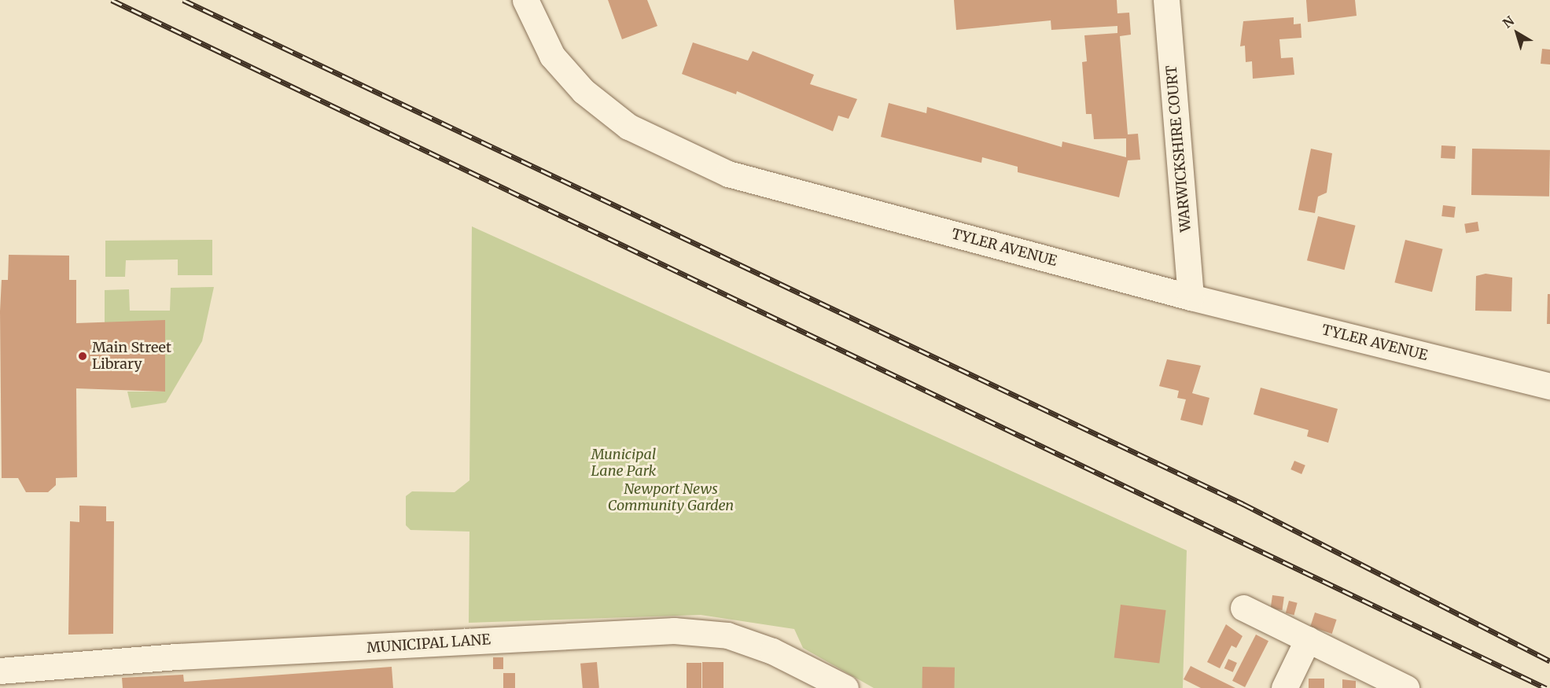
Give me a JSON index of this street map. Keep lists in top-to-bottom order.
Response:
{
  "streets": {
    "street": ["WARWICKSHIRE COURT", "TYLER AVENUE", "MUNICIPAL LANE"]
  },
  "crossings": [
    ["WARWICKSHIRE COURT", "TYLER AVENUE"]
  ],
  "parks": ["Municipal Lane Park", "Newport News Community Garden"],
  "places": ["Main Street Library"],
  "north": "top left"
}
